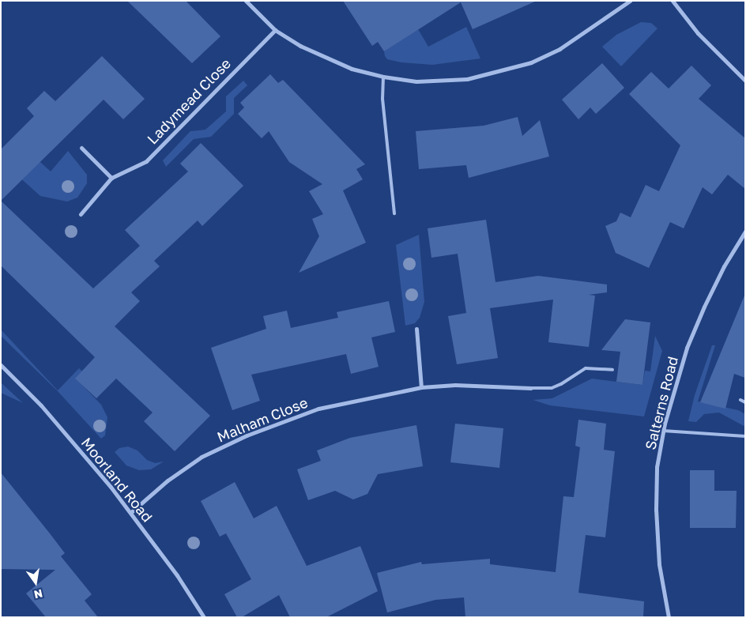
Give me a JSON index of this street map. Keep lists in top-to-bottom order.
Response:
{
  "streets": {
    "street": [
      "Ladymead Close",
      "Salterns Road",
      "Malham Close",
      "Moorland Road"
    ]
  },
  "crossings": [
    ["Malham Close", "Moorland Road"]
  ],
  "north": "bottom"
}
